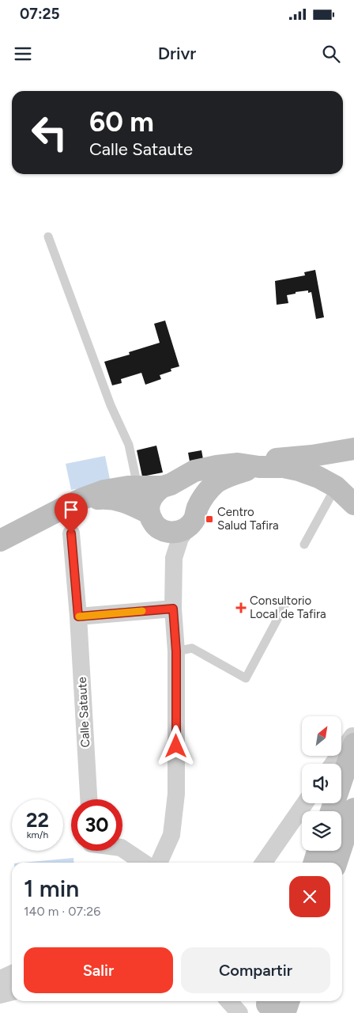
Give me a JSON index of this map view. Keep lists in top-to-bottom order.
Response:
{
  "streets": {
    "street": ["Calle Sataute"]
  },
  "places": {
    "transit": ["Centro Salud Tafira"],
    "health": ["Consultorio Local de Tafira"]
  },
  "north": "top right",
  "page": {
    "status": "07:25",
    "header": "Drivr",
    "turn": ["60 m", "Calle Sataute"],
    "speed": "22 km/h",
    "limit": "30",
    "heading": ["1 min", "140 m · 07:26"],
    "buttons": ["Salir", "Compartir"]
  }
}
